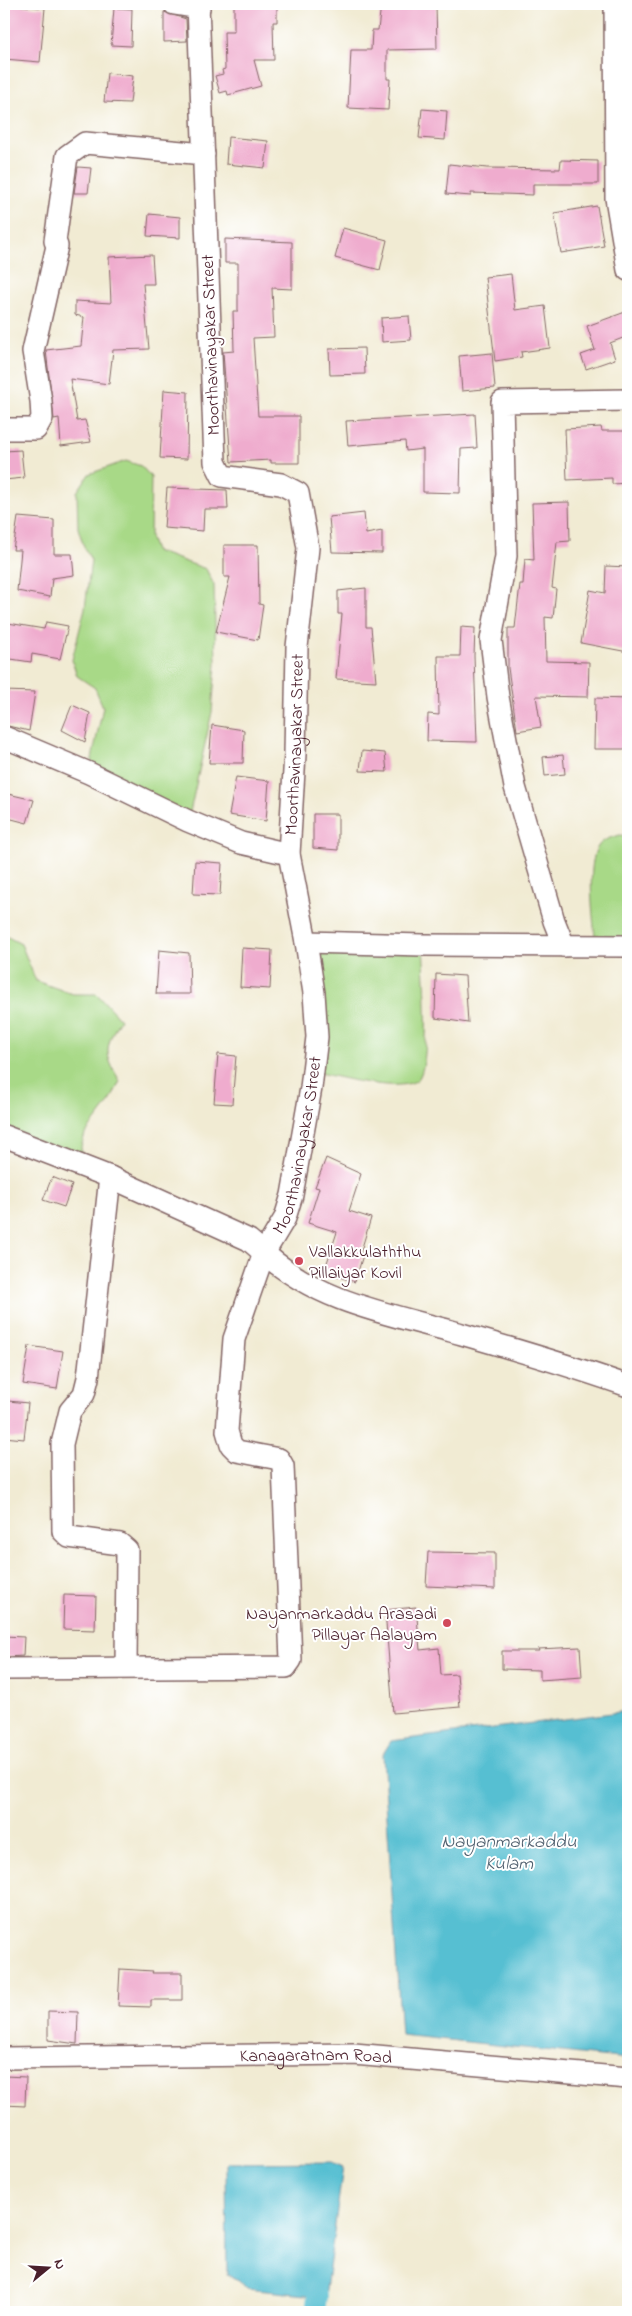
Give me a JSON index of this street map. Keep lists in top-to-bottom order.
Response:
{
  "streets": {
    "street": ["Moorthavinayakar Street", "Kanagaratnam Road"]
  },
  "water": ["Nayanmarkaddu Kulam"],
  "places": ["Vallakkulaththu Pillaiyar Kovil", "Nayanmarkaddu Arasadi Pillayar Aalayam"],
  "north": "right"
}
